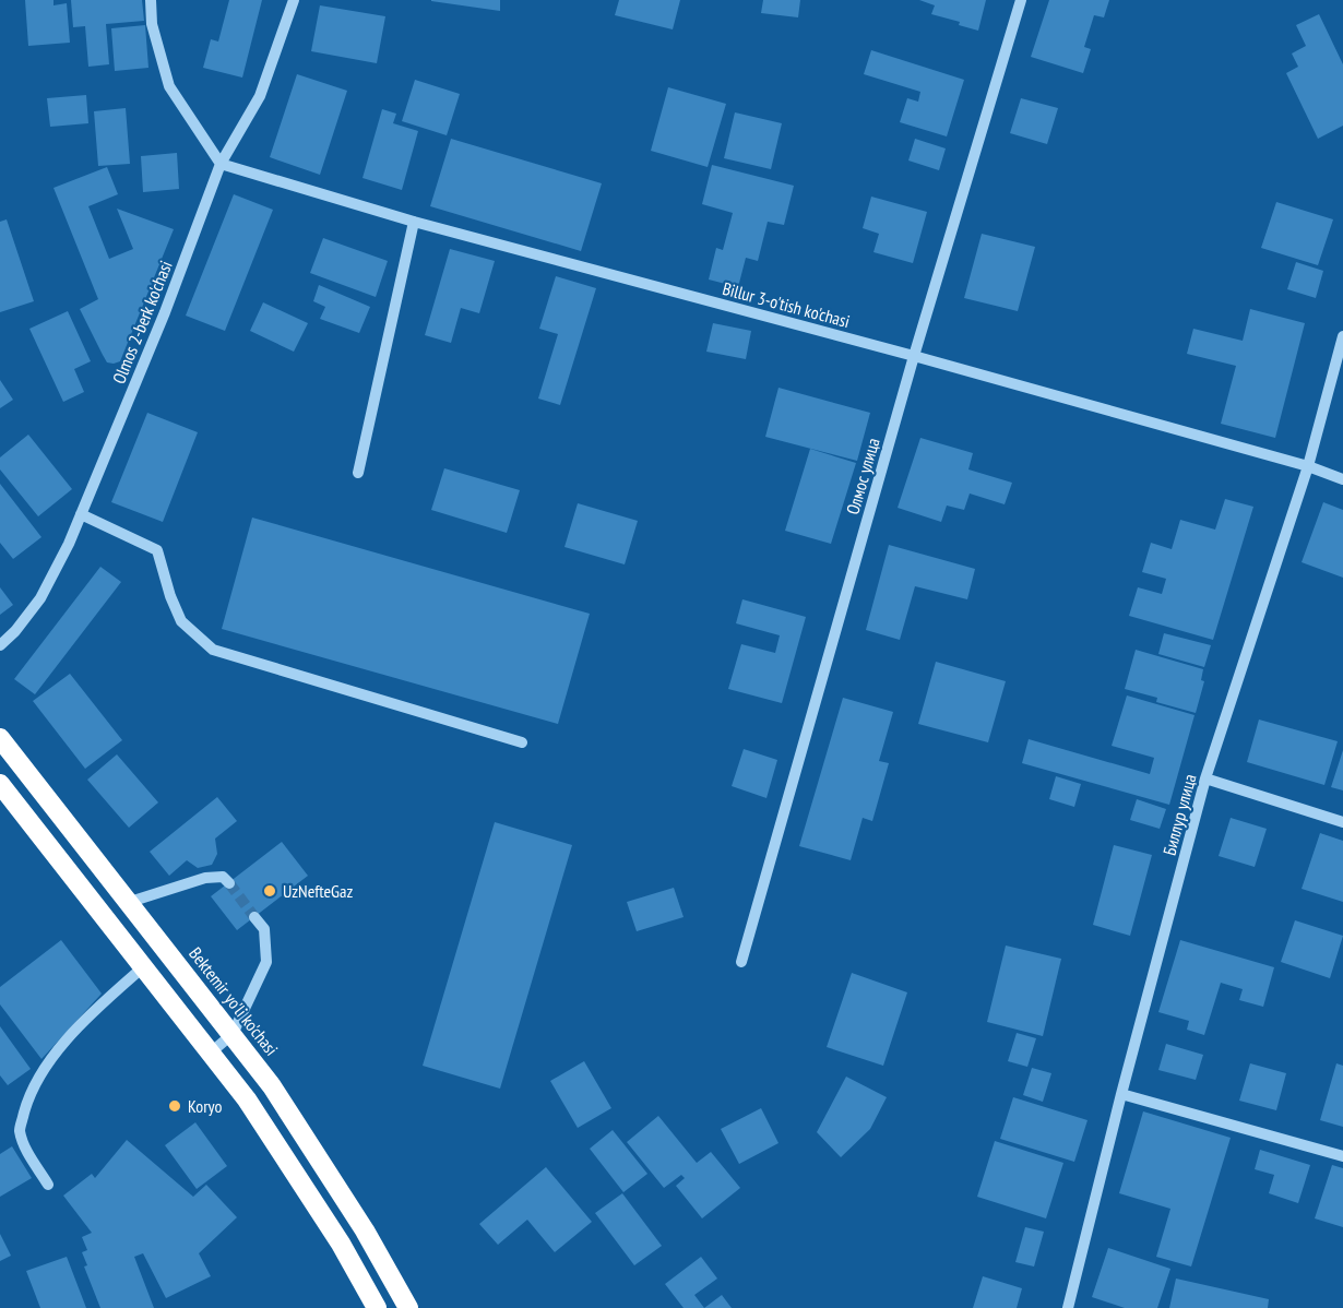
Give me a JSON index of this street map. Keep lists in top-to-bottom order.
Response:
{
  "streets": {
    "highway": ["Bektemir yo'li ko'chasi"],
    "street": [
      "Billur 3-o'tish ko'chasi",
      "Olmos 2-berk ko'chasi",
      "Олмос улица",
      "Биллур улица"
    ]
  },
  "crossings": [
    ["Billur 3-o'tish ko'chasi", "Olmos 2-berk ko'chasi"],
    ["Billur 3-o'tish ko'chasi", "Олмос улица"],
    ["Billur 3-o'tish ko'chasi", "Биллур улица"]
  ],
  "places": ["UzNefteGaz", "Koryo"]
}
